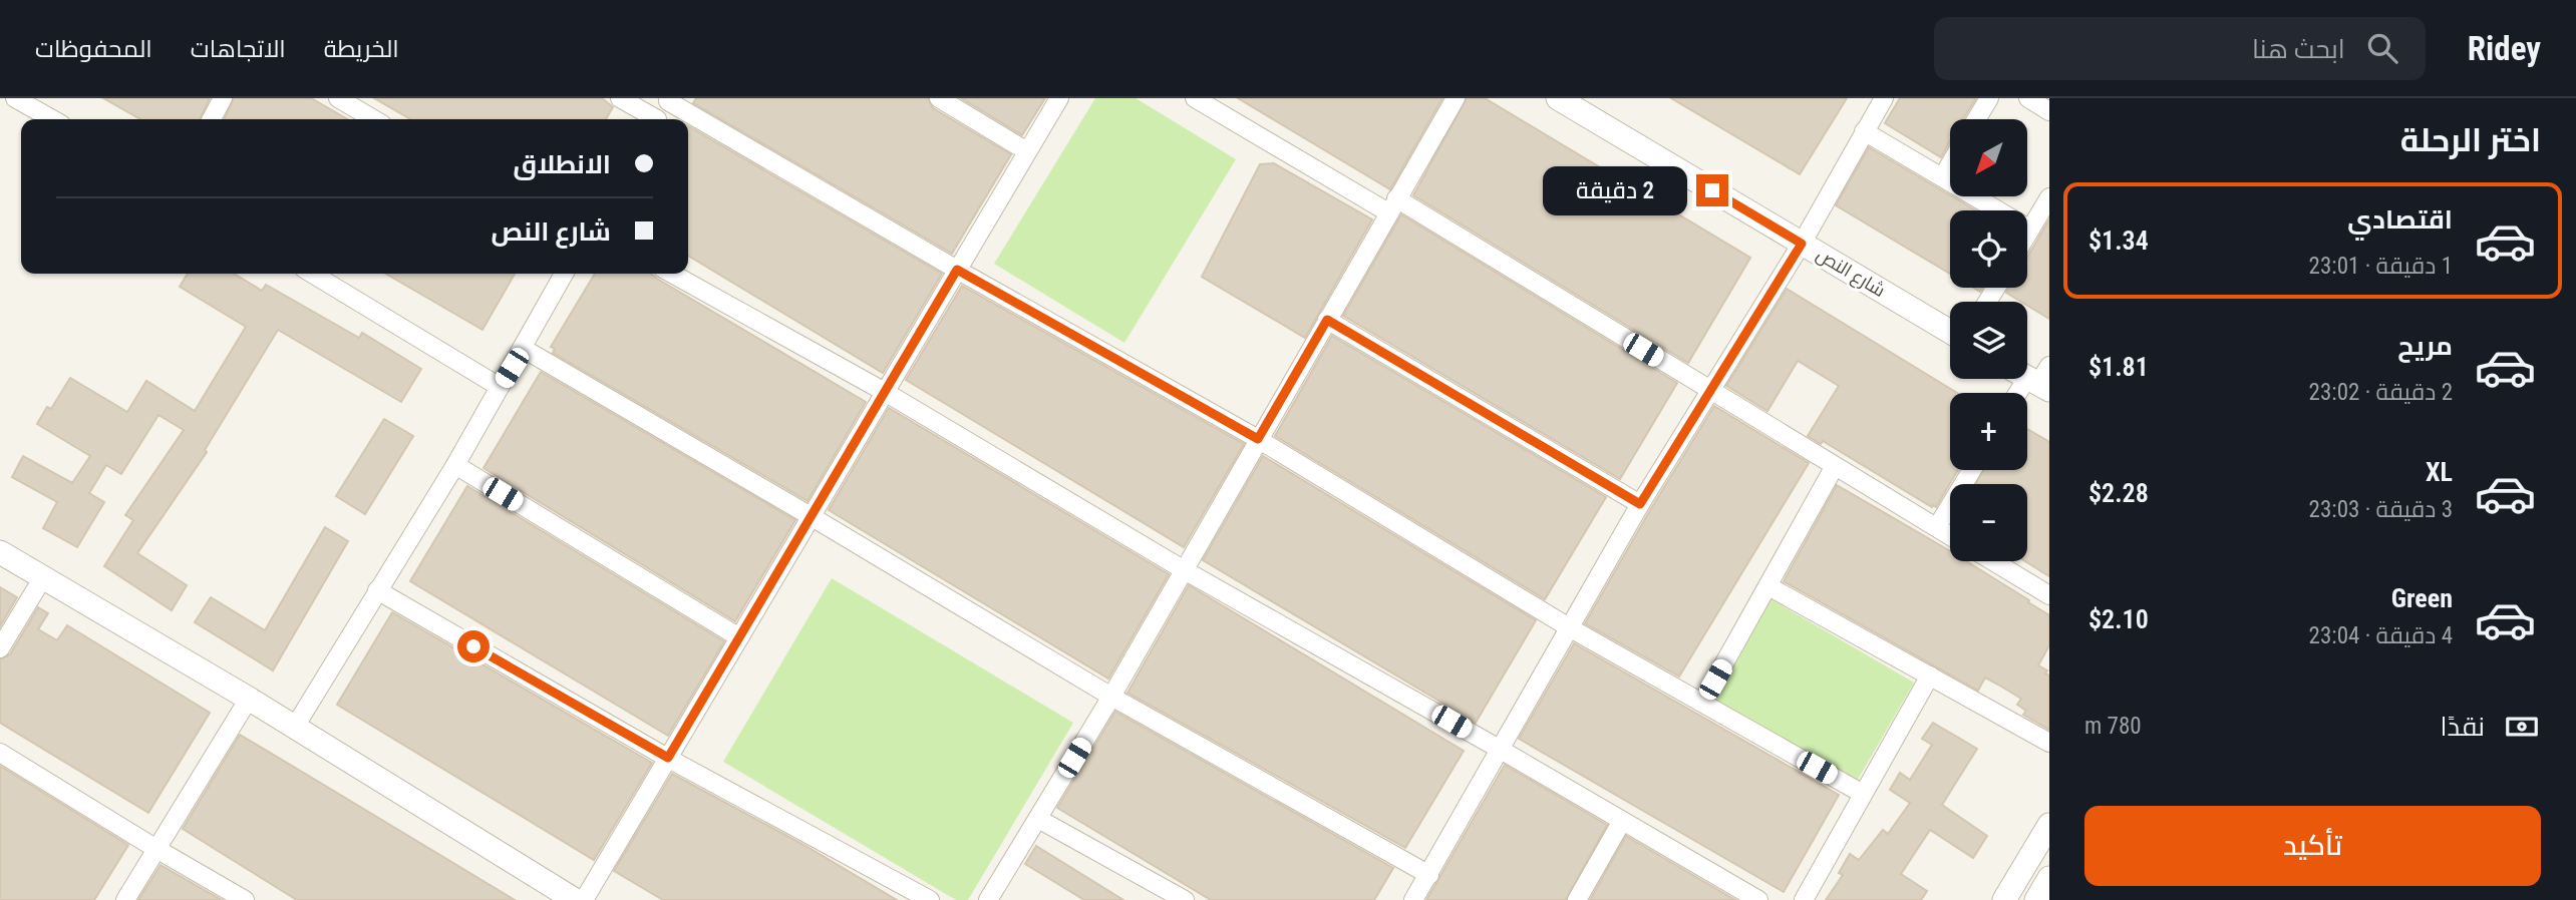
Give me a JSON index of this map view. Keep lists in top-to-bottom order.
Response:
{
  "streets": {
    "street": ["شارع النص"]
  },
  "north": "bottom left",
  "page": {
    "header": "Ridey",
    "search": "ابحث هنا",
    "nav": ["الخريطة", "الاتجاهات", "المحفوظات"],
    "heading": "اختر الرحلة",
    "map_buttons": ["+", "−"],
    "banner": ["الانطلاق", "شارع النص"],
    "bubble": "2 دقيقة",
    "list": [
      {
        "name": "اقتصادي",
        "note": "1 دقيقة · 23:01",
        "value": "$1.34"
      },
      {
        "name": "مريح",
        "note": "2 دقيقة · 23:02",
        "value": "$1.81"
      },
      {
        "name": "XL",
        "note": "3 دقيقة · 23:03",
        "value": "$2.28"
      },
      {
        "name": "Green",
        "note": "4 دقيقة · 23:04",
        "value": "$2.10"
      }
    ],
    "pay": ["نقدًا", "780 m"],
    "buttons": "تأكيد"
  }
}
